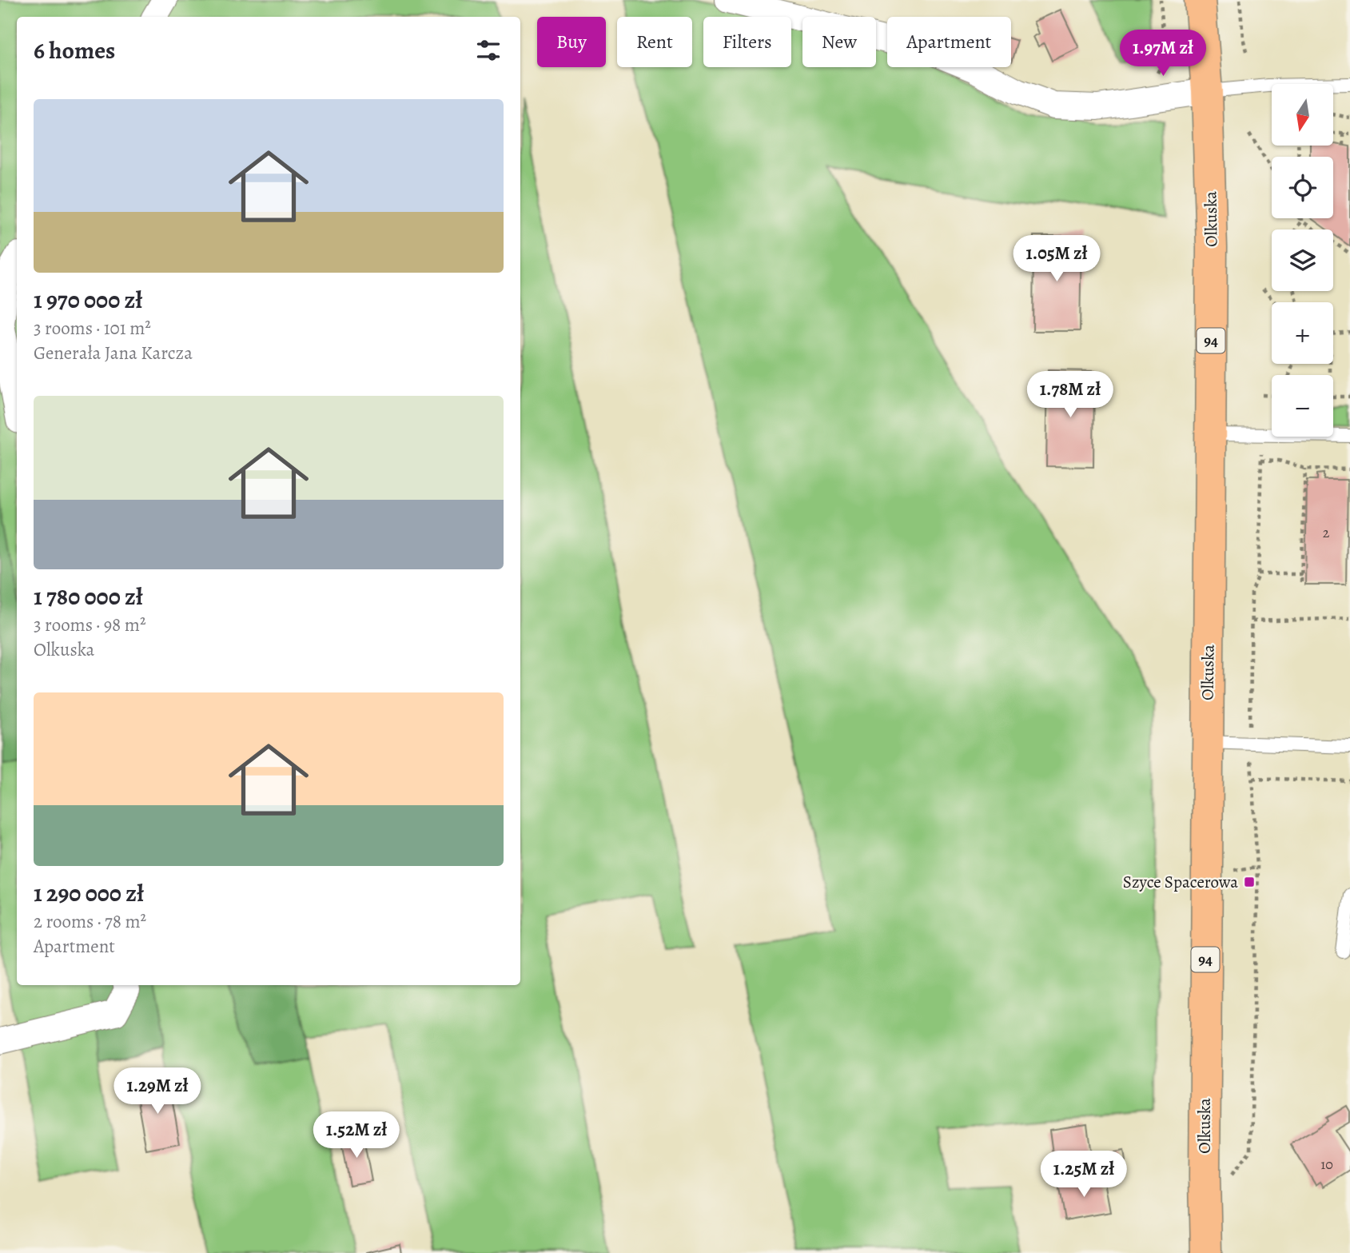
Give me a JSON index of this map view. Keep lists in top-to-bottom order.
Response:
{
  "streets": {
    "main road": ["Olkuska", "94"]
  },
  "crossings": [
    ["Olkuska", "94"]
  ],
  "places": {
    "transit": ["Szyce Spacerowa"]
  },
  "house_numbers": ["2", "10"],
  "north": "bottom",
  "page": {
    "chip": [
      "Buy",
      "Rent",
      "Filters",
      "New",
      "Apartment"
    ],
    "heading": "6 homes",
    "price": [
      "1.97M zł",
      "1.05M zł",
      "1.78M zł",
      "1.29M zł",
      "1.52M zł",
      "1.25M zł"
    ],
    "map_buttons": ["+", "−"],
    "list": [
      {
        "name": "1 970 000 zł",
        "note": "3 rooms · 101 m² · Generała Jana Karcza"
      },
      {
        "name": "1 780 000 zł",
        "note": "3 rooms · 98 m² · Olkuska"
      },
      {
        "name": "1 290 000 zł",
        "note": "2 rooms · 78 m² · Apartment"
      }
    ]
  }
}
